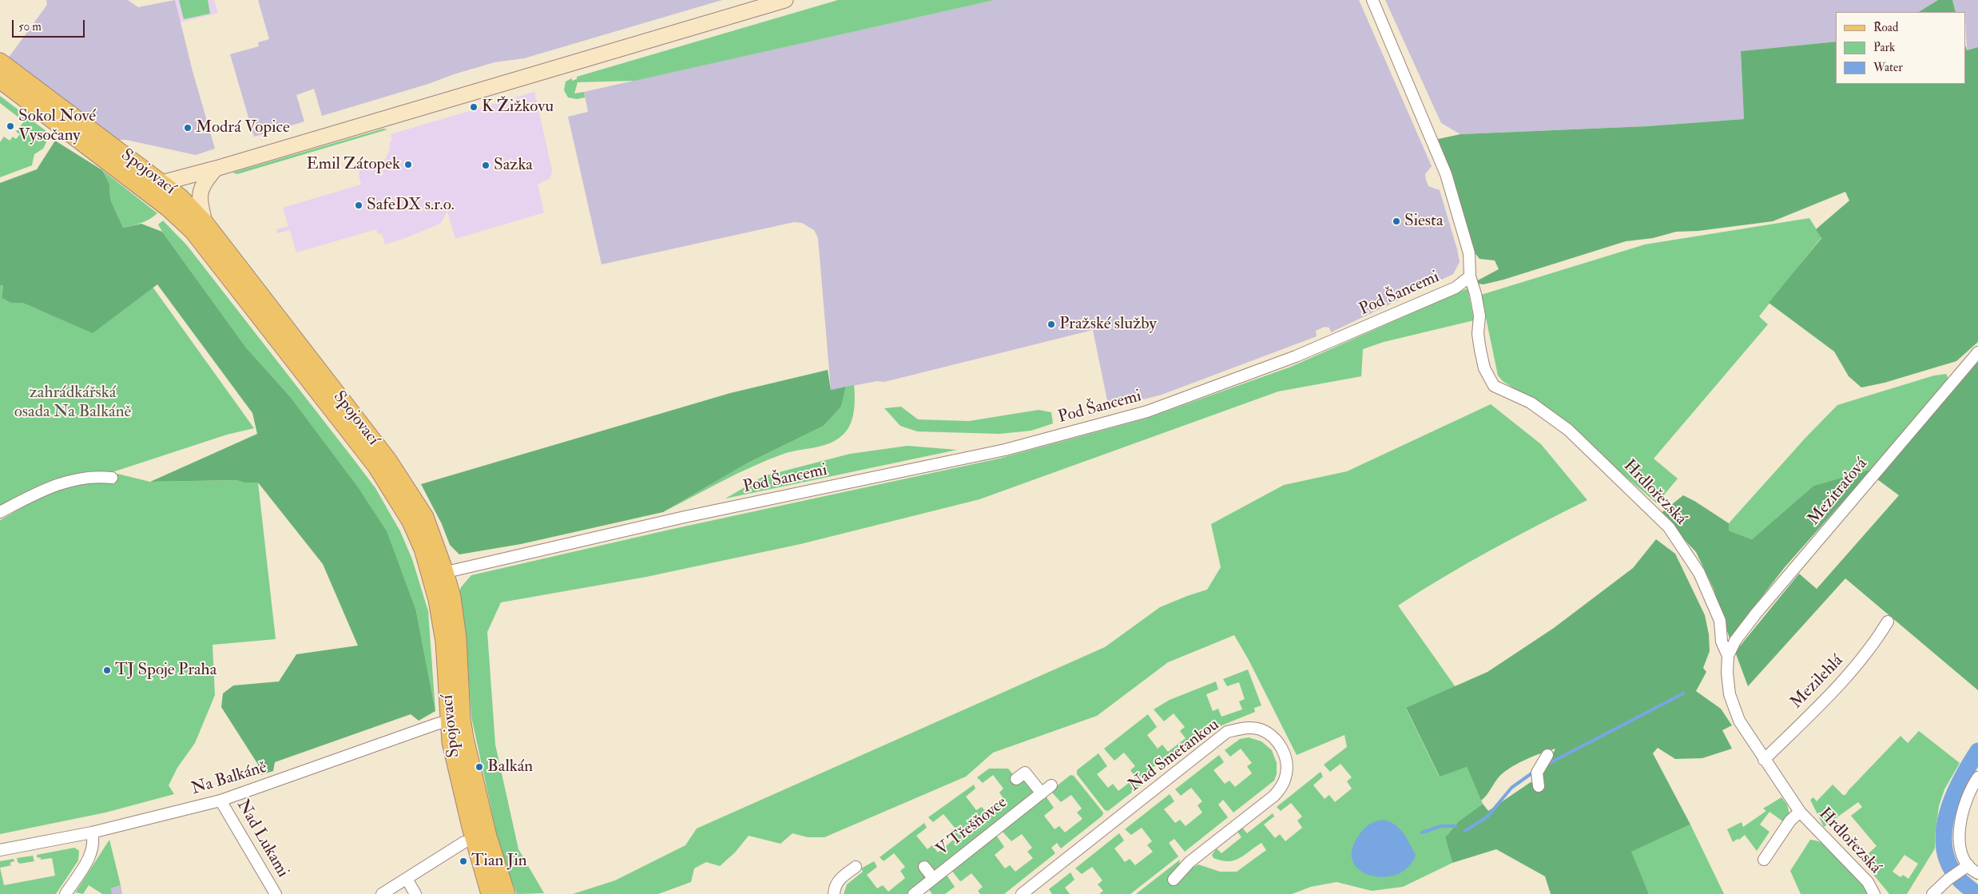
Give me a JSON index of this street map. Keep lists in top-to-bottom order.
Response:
{
  "streets": {
    "main road": ["Spojovací"],
    "street": [
      "Pod Šancemi",
      "Mezitraťová",
      "Hrdlořezská",
      "Mezilehlá",
      "Nad Smetankou",
      "Na Balkáně",
      "V Třešňovce",
      "Nad Lukami"
    ]
  },
  "crossings": [
    ["Spojovací", "Pod Šancemi"],
    ["Spojovací", "Na Balkáně"],
    ["Pod Šancemi", "Hrdlořezská"],
    ["Mezitraťová", "Hrdlořezská"],
    ["Hrdlořezská", "Mezilehlá"],
    ["Na Balkáně", "Nad Lukami"]
  ],
  "parks": ["zahrádkářská osada Na Balkáně"],
  "places": [
    "K Žižkovu",
    "Sokol Nové Vysočany",
    "Modrá Vopice",
    "Emil Zátopek",
    "Sazka",
    "SafeDX s.r.o.",
    "Siesta",
    "Pražské služby",
    "TJ Spoje Praha",
    "Balkán",
    "Tian Jin"
  ],
  "legend": ["Road", "Park", "Water"],
  "scale_bar": "50 m"
}
